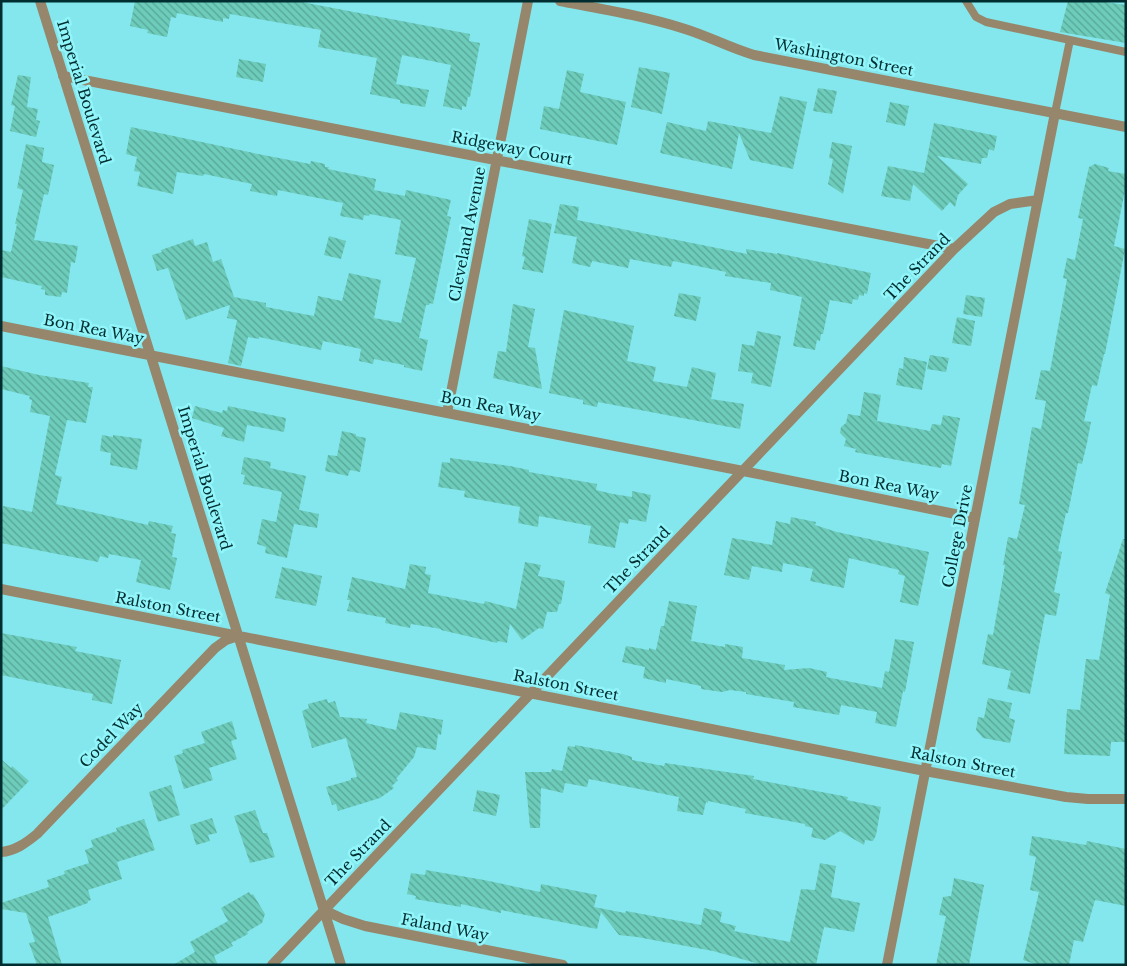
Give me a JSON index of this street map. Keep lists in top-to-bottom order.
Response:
{
  "streets": {
    "street": [
      "Washington Street",
      "Imperial Boulevard",
      "Ridgeway Court",
      "Cleveland Avenue",
      "The Strand",
      "Bon Rea Way",
      "College Drive",
      "Ralston Street",
      "Codel Way",
      "Faland Way"
    ]
  },
  "crossings": [
    ["Washington Street", "College Drive"],
    ["Imperial Boulevard", "Ridgeway Court"],
    ["Imperial Boulevard", "The Strand"],
    ["Imperial Boulevard", "Bon Rea Way"],
    ["Imperial Boulevard", "Ralston Street"],
    ["Imperial Boulevard", "Codel Way"],
    ["Imperial Boulevard", "Faland Way"],
    ["Ridgeway Court", "Cleveland Avenue"],
    ["Ridgeway Court", "The Strand"],
    ["Cleveland Avenue", "Bon Rea Way"],
    ["The Strand", "Bon Rea Way"],
    ["The Strand", "College Drive"],
    ["The Strand", "Ralston Street"],
    ["The Strand", "Faland Way"],
    ["Bon Rea Way", "College Drive"],
    ["College Drive", "Ralston Street"],
    ["Ralston Street", "Codel Way"]
  ]
}
